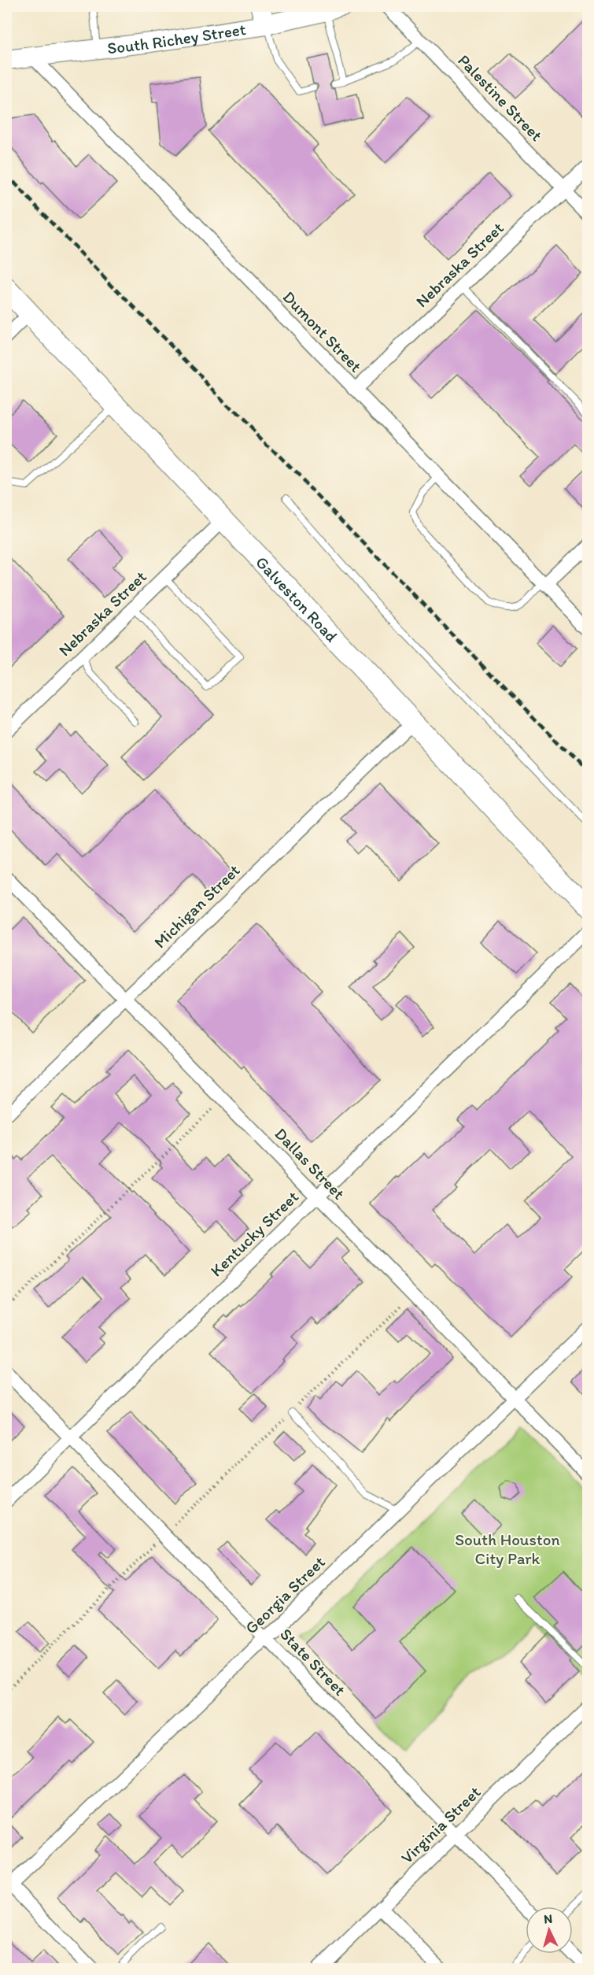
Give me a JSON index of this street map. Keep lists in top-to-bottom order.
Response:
{
  "streets": {
    "main road": ["South Richey Street", "Galveston Road"],
    "street": [
      "Palestine Street",
      "Nebraska Street",
      "Dumont Street",
      "Michigan Street",
      "Dallas Street",
      "Kentucky Street",
      "Georgia Street",
      "State Street",
      "Virginia Street"
    ]
  },
  "crossings": [
    ["South Richey Street", "Dumont Street"],
    ["Palestine Street", "Nebraska Street"],
    ["Nebraska Street", "Dumont Street"],
    ["Nebraska Street", "Galveston Road"],
    ["Galveston Road", "Michigan Street"],
    ["Michigan Street", "Dallas Street"],
    ["Dallas Street", "Kentucky Street"],
    ["Dallas Street", "Georgia Street"],
    ["Kentucky Street", "State Street"],
    ["Georgia Street", "State Street"],
    ["State Street", "Virginia Street"]
  ],
  "parks": ["South Houston City Park"],
  "north": "top"
}
